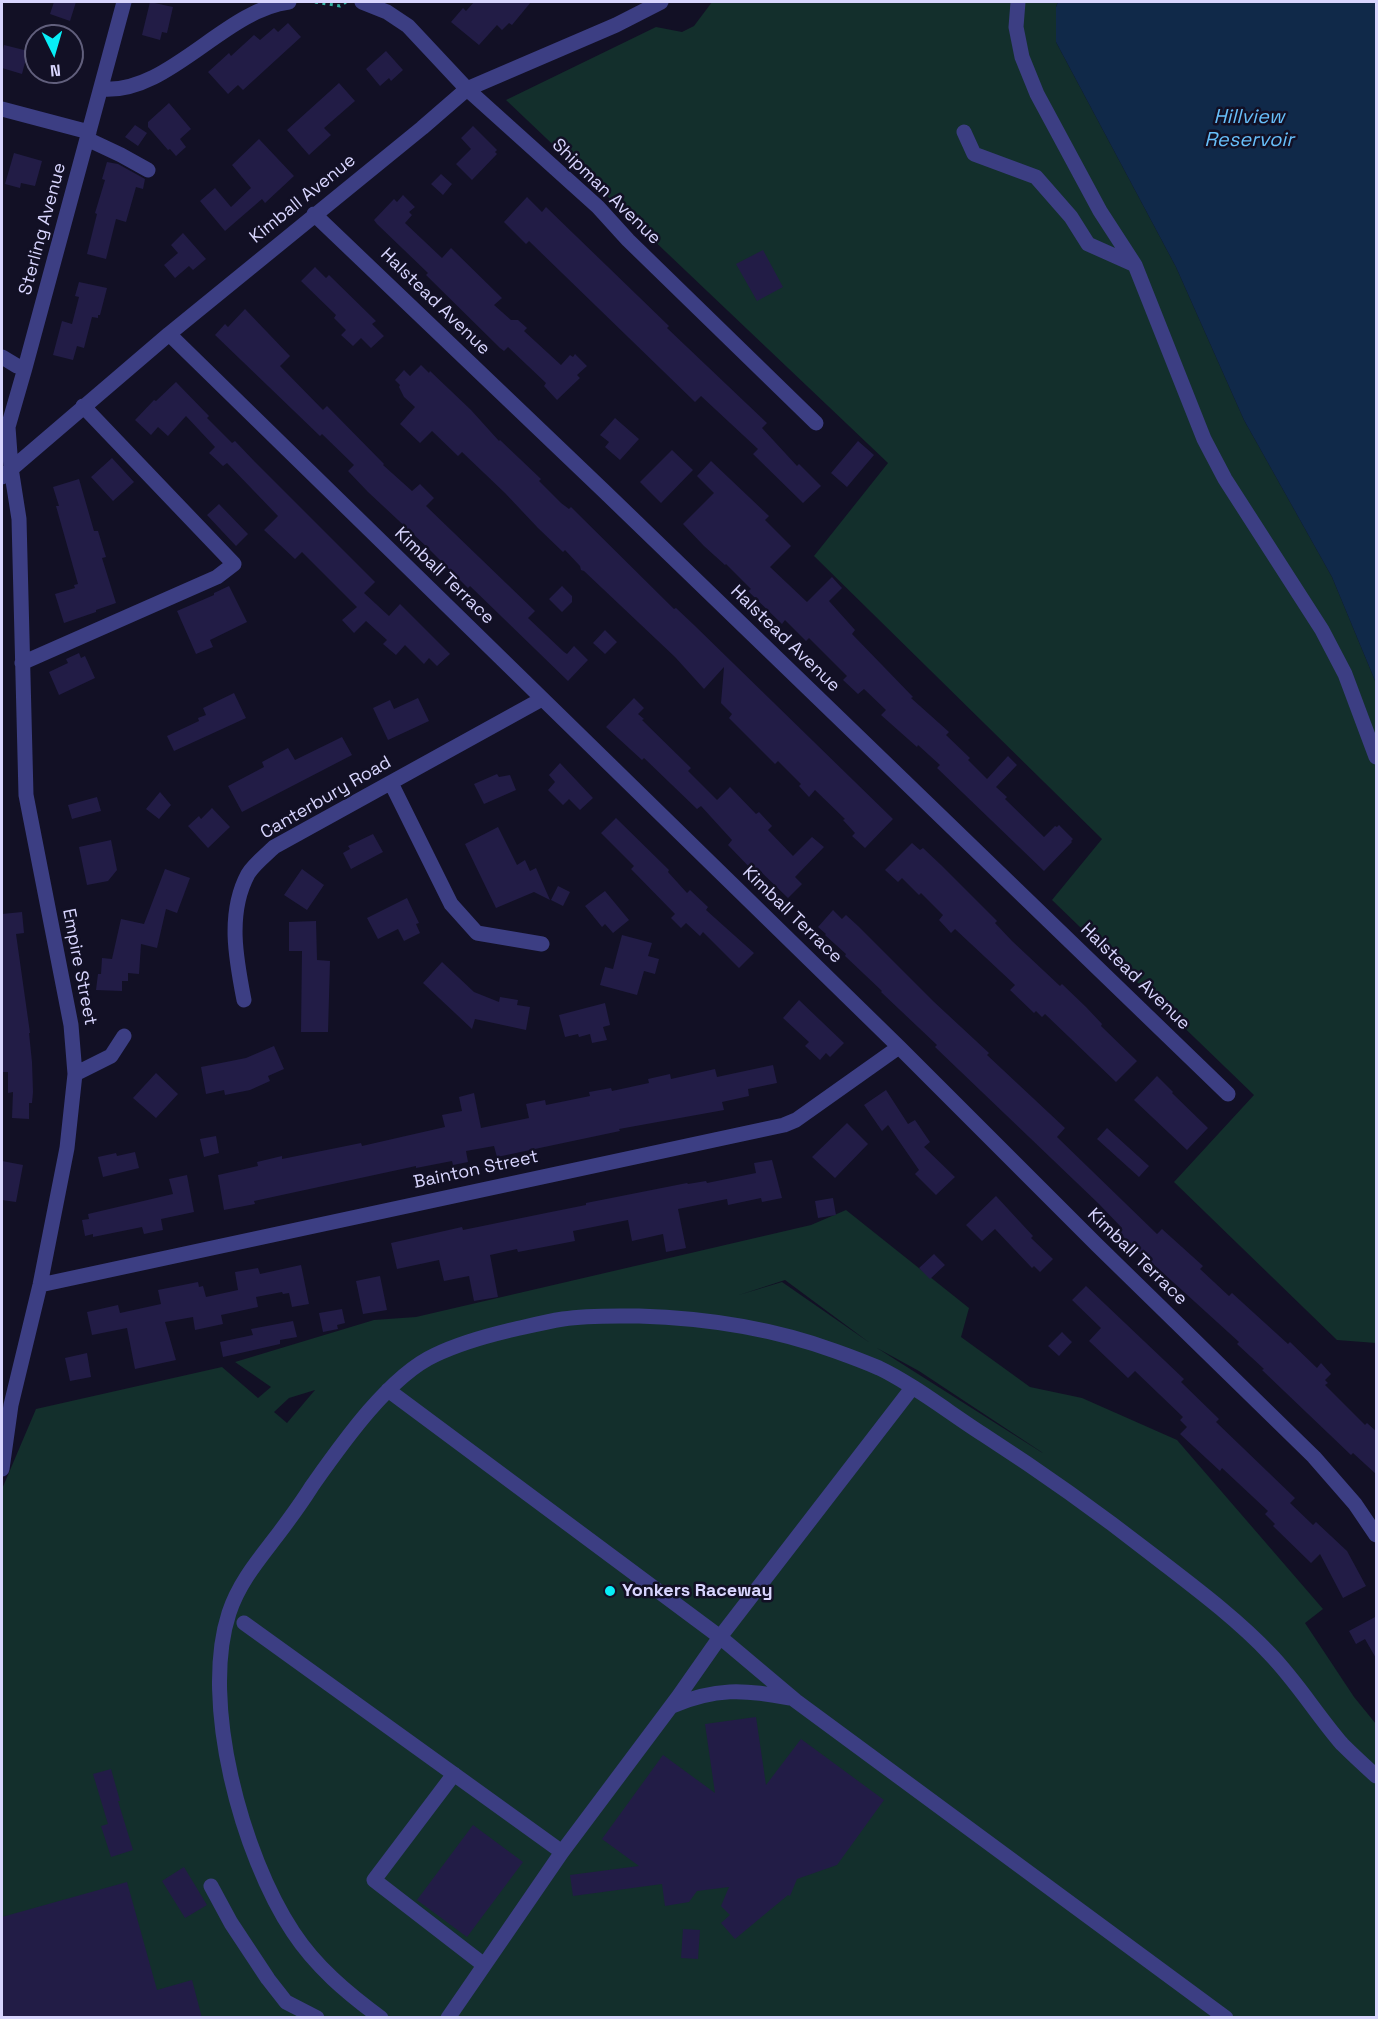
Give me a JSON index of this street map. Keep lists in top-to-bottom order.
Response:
{
  "streets": {
    "street": [
      "Shipman Avenue",
      "Kimball Avenue",
      "Sterling Avenue",
      "Halstead Avenue",
      "Kimball Terrace",
      "Canterbury Road",
      "Empire Street",
      "Bainton Street"
    ]
  },
  "crossings": [
    ["Shipman Avenue", "Kimball Avenue"],
    ["Kimball Avenue", "Sterling Avenue"],
    ["Kimball Avenue", "Halstead Avenue"],
    ["Kimball Avenue", "Kimball Terrace"],
    ["Kimball Avenue", "Empire Street"],
    ["Sterling Avenue", "Empire Street"],
    ["Kimball Terrace", "Canterbury Road"],
    ["Kimball Terrace", "Bainton Street"],
    ["Empire Street", "Bainton Street"]
  ],
  "water": ["Hillview Reservoir"],
  "places": ["Yonkers Raceway"],
  "north": "bottom"
}
